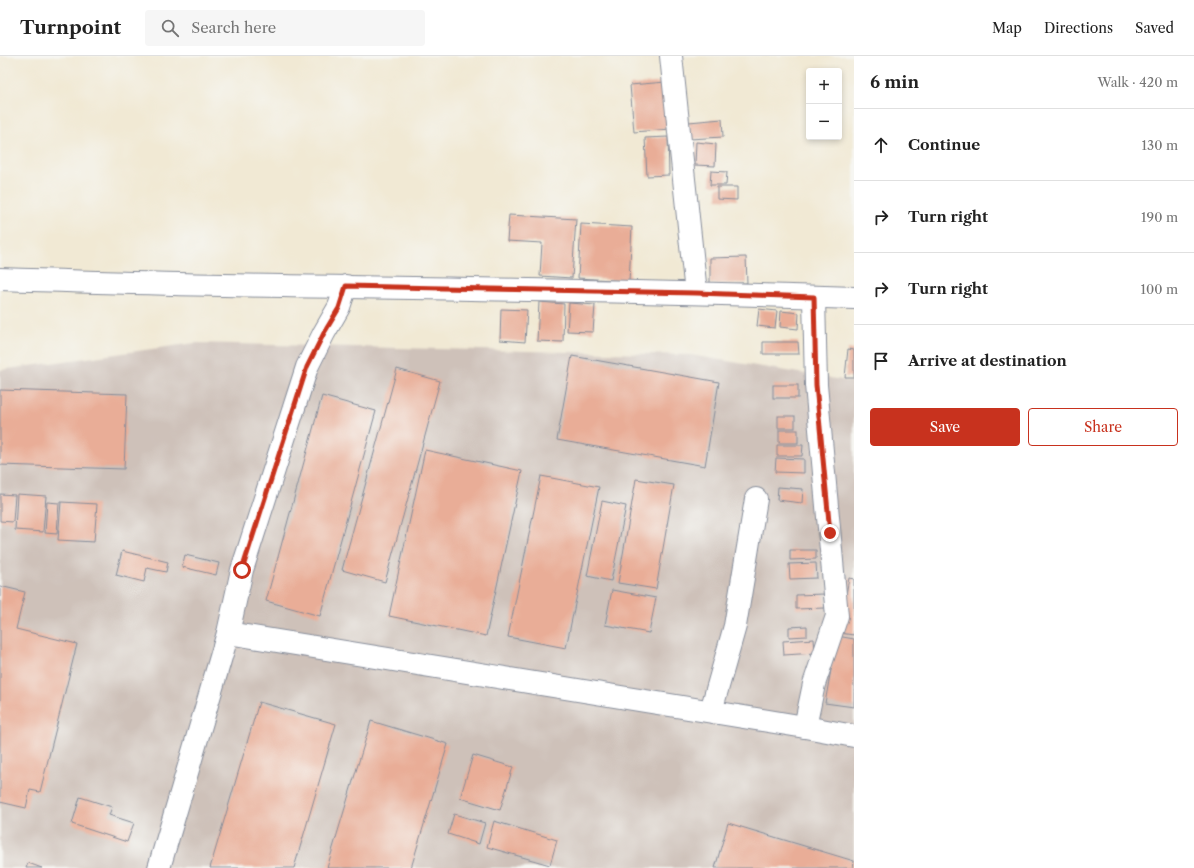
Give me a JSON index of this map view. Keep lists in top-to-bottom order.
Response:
{
  "page": {
    "header": "Turnpoint",
    "search": "Search here",
    "nav": ["Map", "Directions", "Saved"],
    "heading": ["6 min", "Walk · 420 m"],
    "map_buttons": ["+", "−"],
    "list": [
      ["Continue", "130 m"],
      ["Turn right", "190 m"],
      ["Turn right", "100 m"],
      "Arrive at destination"
    ],
    "buttons": ["Save", "Share"]
  }
}
